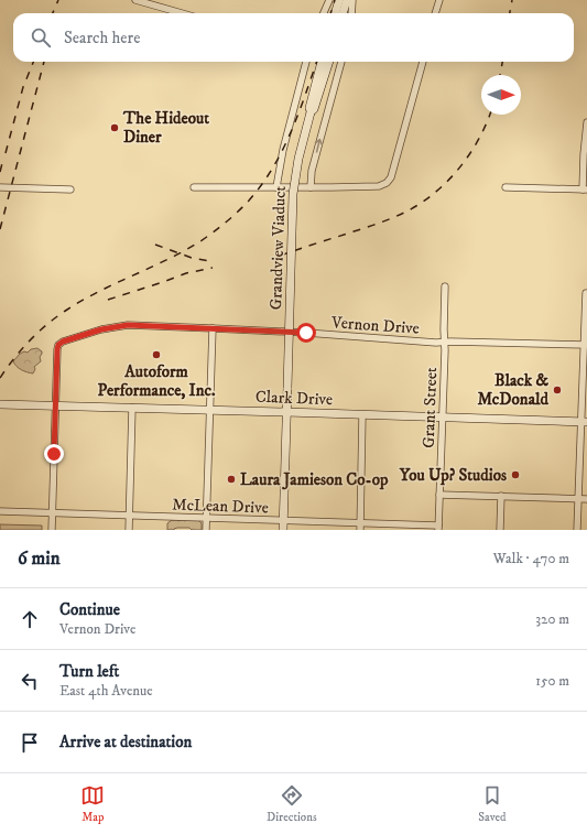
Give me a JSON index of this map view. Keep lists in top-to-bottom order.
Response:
{
  "streets": {
    "main road": ["Grandview Viaduct", "Clark Drive"],
    "street": ["Vernon Drive", "Grant Street", "McLean Drive"]
  },
  "crossings": [
    ["Grandview Viaduct", "Clark Drive"],
    ["Grandview Viaduct", "McLean Drive"],
    ["Vernon Drive", "Clark Drive"],
    ["Vernon Drive", "Grant Street"],
    ["Clark Drive", "Grant Street"],
    ["Grant Street", "McLean Drive"]
  ],
  "places": [
    "The Hideout Diner",
    "Autoform Performance, Inc.",
    "Black & McDonald",
    "You Up? Studios",
    "Laura Jamieson Co-op"
  ],
  "north": "right",
  "page": {
    "search": "Search here",
    "heading": ["6 min", "Walk · 470 m"],
    "list": [
      ["Continue", "Vernon Drive", "320 m"],
      ["Turn left", "East 4th Avenue", "150 m"],
      "Arrive at destination"
    ],
    "nav": ["Map", "Directions", "Saved"]
  }
}
